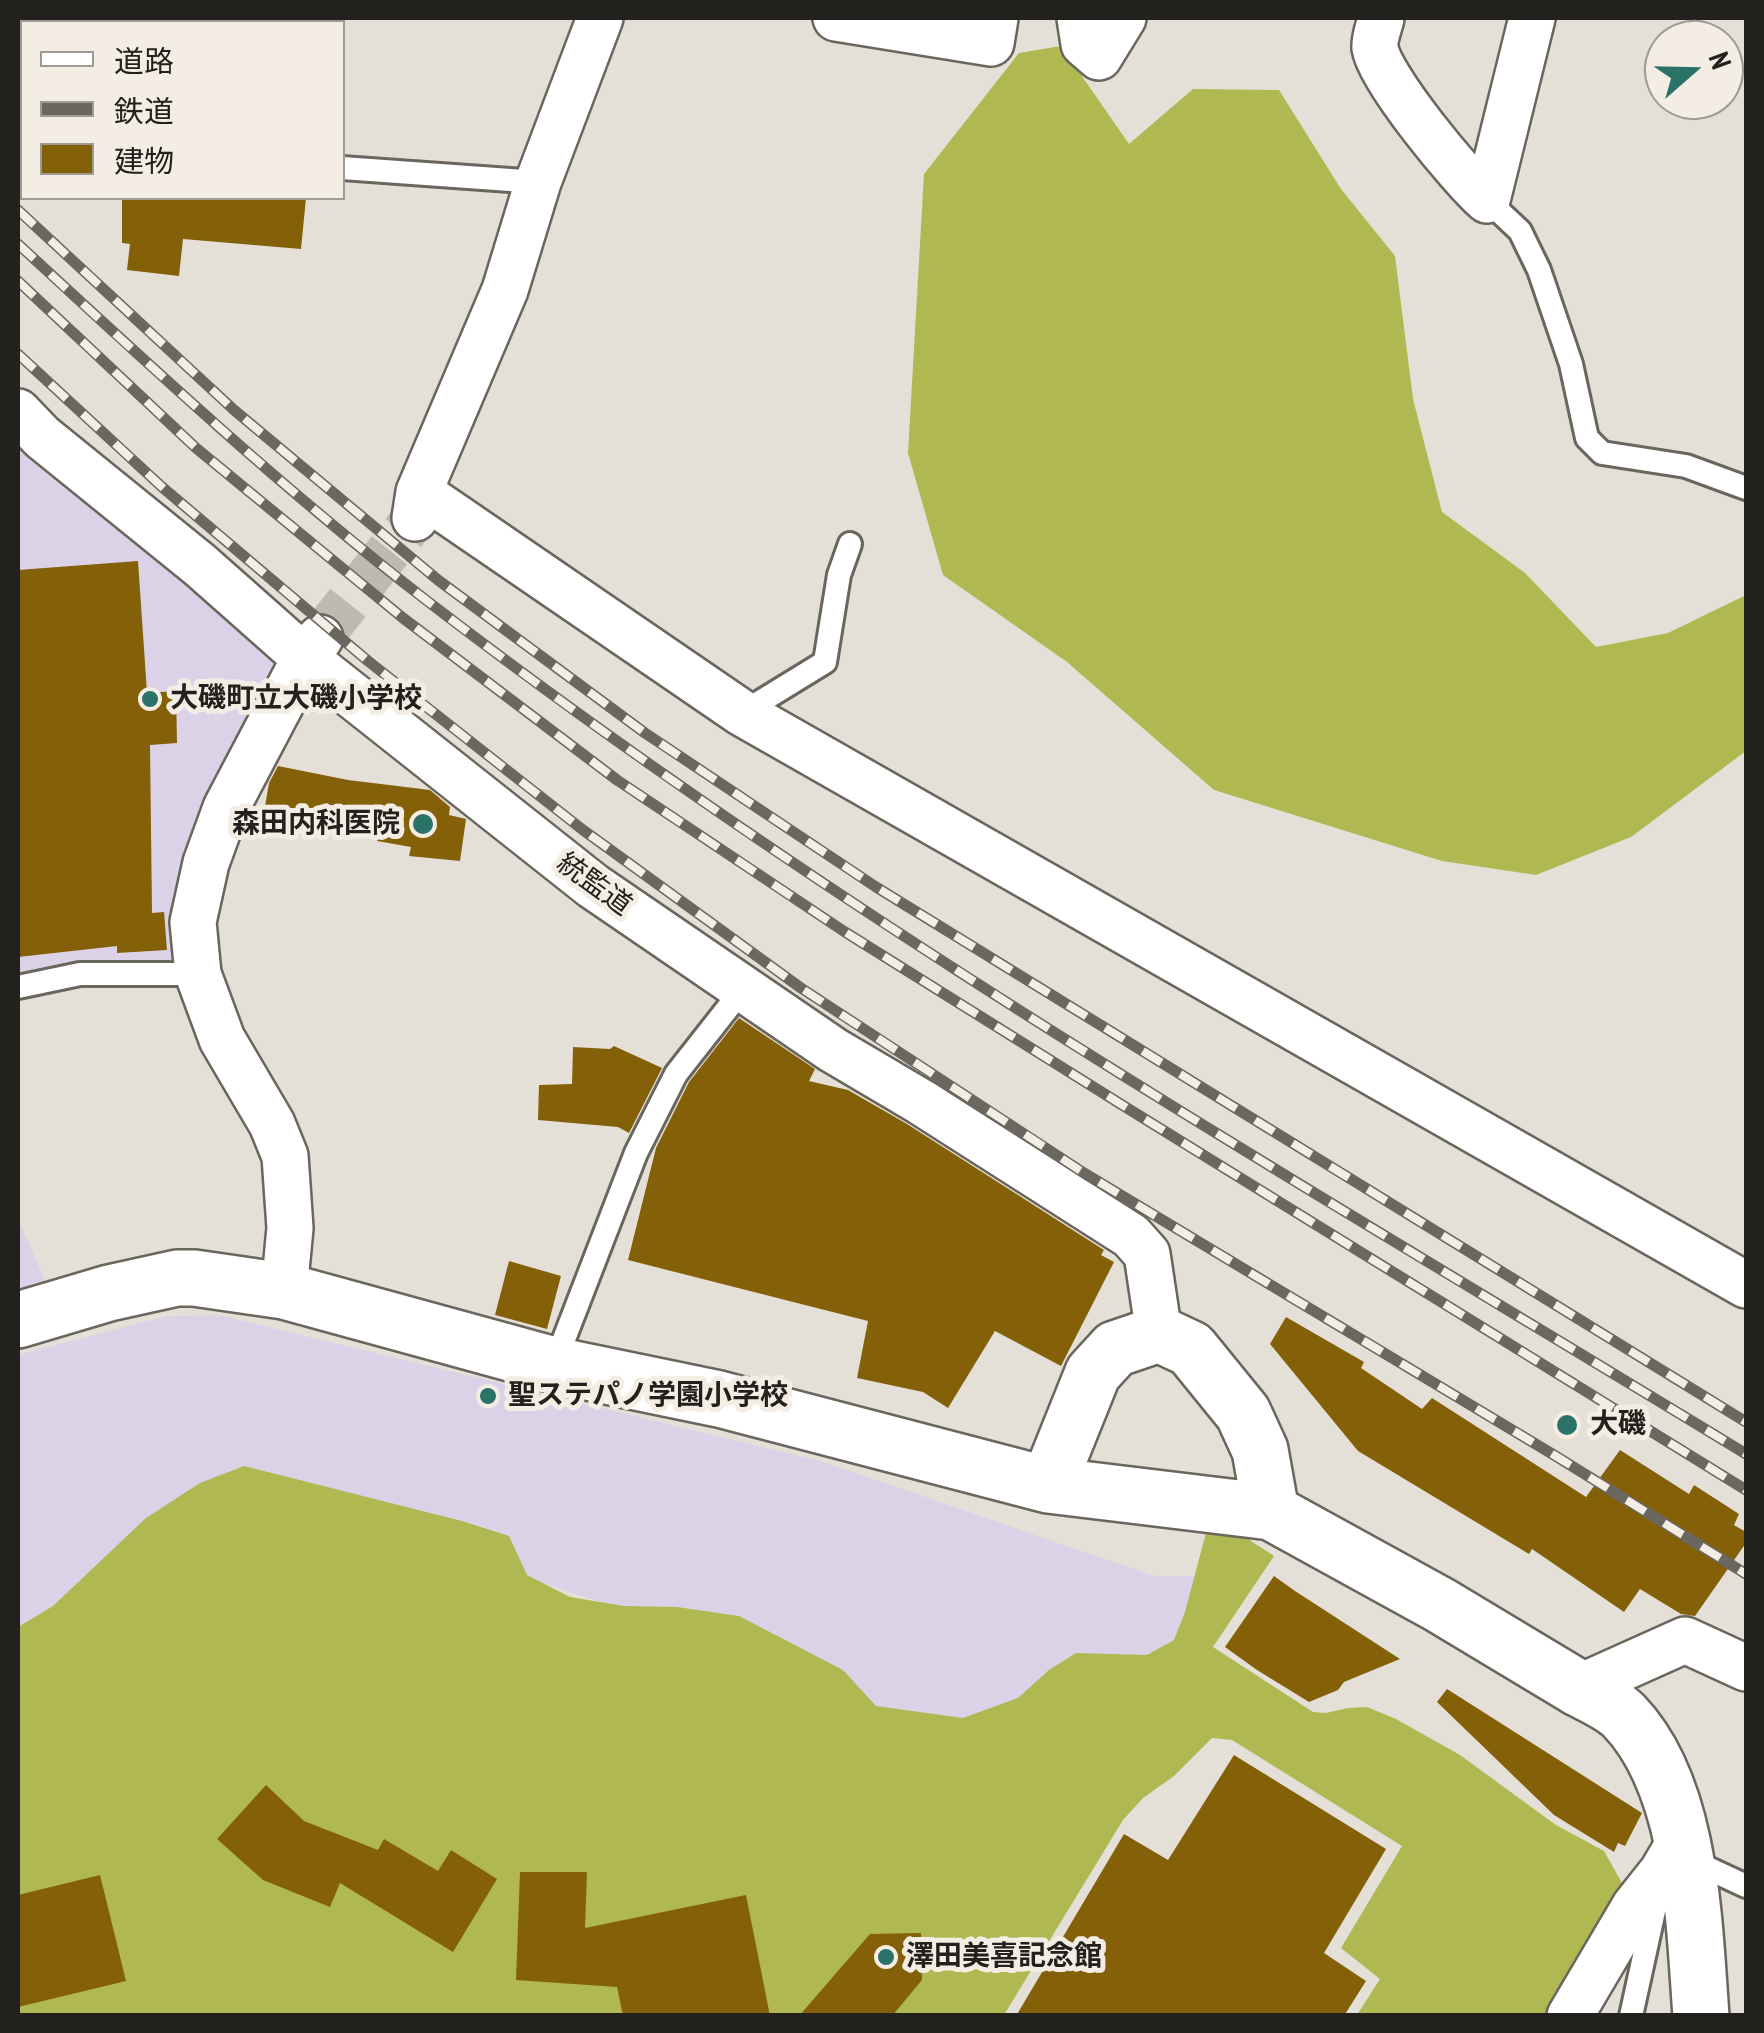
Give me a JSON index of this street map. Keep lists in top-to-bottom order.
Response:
{
  "streets": {
    "street": ["統監道"]
  },
  "places": [
    "大磯町立大磯小学校",
    "森田内科医院",
    "聖ステパノ学園小学校",
    "大磯",
    "澤田美喜記念館"
  ],
  "legend": ["道路", "鉄道", "建物"],
  "north": "right"
}
